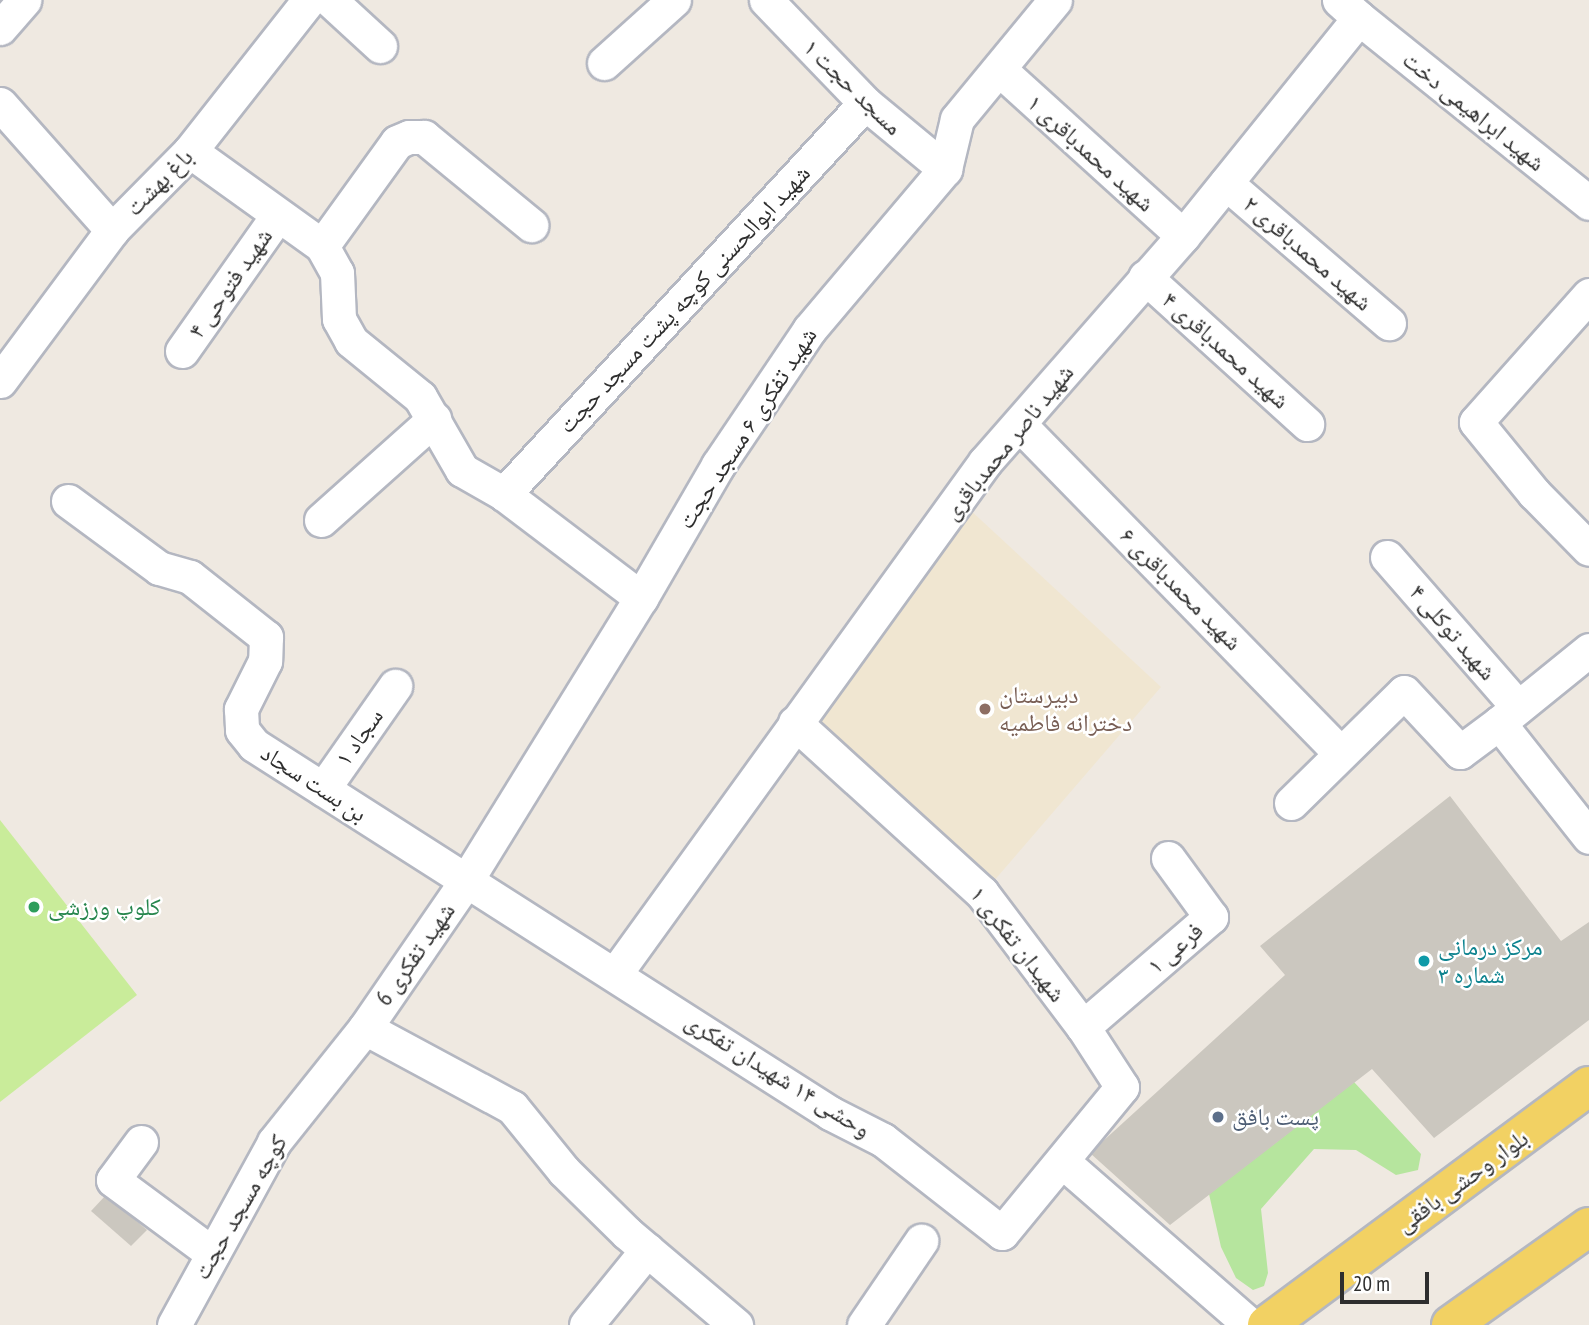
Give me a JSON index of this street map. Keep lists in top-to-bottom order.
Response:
{
  "streets": {
    "main road": ["بلوار وحشی بافقی"],
    "street": [
      "مسجد حجت ۱",
      "شهید ابراهیمی دخت",
      "شهید محمدباقری ۱",
      "باغ بهشت",
      "شهید محمدباقری ۲",
      "شهید فتوحی ۴",
      "شهید ابوالحسنی کوچه پشت مسجد حجت",
      "شهید محمدباقری ۴",
      "شهید تفکری ۶ مسجد حجت",
      "شهید ناصر محمدباقری",
      "شهید محمدباقری ۶",
      "شهید توکلی ۴",
      "سجاد ۱",
      "بن بست سجاد",
      "شهیدان تفکری ۱",
      "فرعی ۱",
      "شهید تفکری 6",
      "وحشی ۱۴ شهیدان تفکری",
      "کوچه مسجد حجت"
    ]
  },
  "crossings": [
    ["مسجد حجت ۱", "شهید ابوالحسنی کوچه پشت مسجد حجت"],
    ["مسجد حجت ۱", "شهید تفکری ۶ مسجد حجت"],
    ["شهید ابراهیمی دخت", "شهید ناصر محمدباقری"],
    ["شهید محمدباقری ۱", "شهید تفکری ۶ مسجد حجت"],
    ["شهید محمدباقری ۱", "شهید ناصر محمدباقری"],
    ["شهید محمدباقری ۲", "شهید ناصر محمدباقری"],
    ["شهید محمدباقری ۴", "شهید ناصر محمدباقری"],
    ["شهید تفکری ۶ مسجد حجت", "بن بست سجاد"],
    ["شهید تفکری ۶ مسجد حجت", "شهید تفکری 6"],
    ["شهید تفکری ۶ مسجد حجت", "وحشی ۱۴ شهیدان تفکری"],
    ["شهید ناصر محمدباقری", "شهید محمدباقری ۶"],
    ["شهید ناصر محمدباقری", "شهیدان تفکری ۱"],
    ["شهید ناصر محمدباقری", "وحشی ۱۴ شهیدان تفکری"],
    ["سجاد ۱", "بن بست سجاد"],
    ["بن بست سجاد", "شهید تفکری 6"],
    ["بن بست سجاد", "وحشی ۱۴ شهیدان تفکری"],
    ["شهیدان تفکری ۱", "فرعی ۱"],
    ["شهیدان تفکری ۱", "وحشی ۱۴ شهیدان تفکری"],
    ["شهید تفکری 6", "وحشی ۱۴ شهیدان تفکری"],
    ["شهید تفکری 6", "کوچه مسجد حجت"]
  ],
  "places": [
    "دبیرستان دخترانه فاطمیه",
    "کلوپ ورزشی",
    "مرکز درمانی شماره ۳",
    "پست بافق"
  ],
  "scale_bar": "20 m"
}
